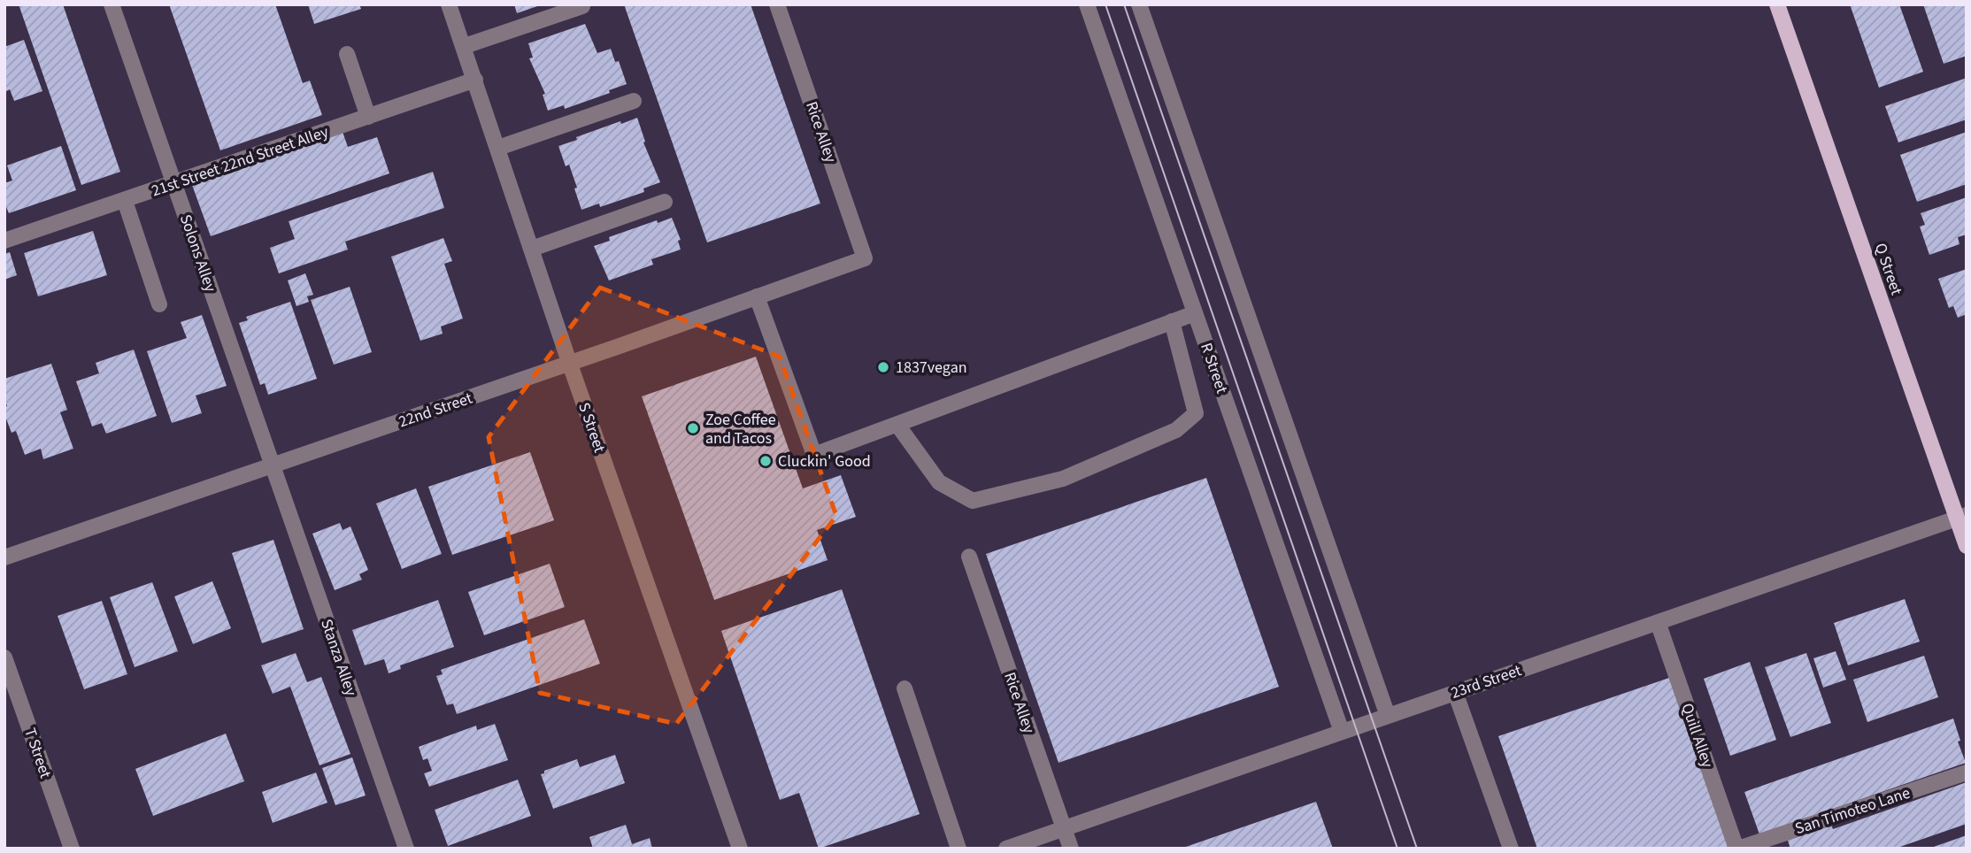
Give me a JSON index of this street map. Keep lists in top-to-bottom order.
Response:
{
  "streets": {
    "main road": ["Q Street"],
    "street": [
      "Rice Alley",
      "21st Street 22nd Street Alley",
      "Solons Alley",
      "R Street",
      "22nd Street",
      "S Street",
      "Stanza Alley",
      "23rd Street",
      "Quill Alley",
      "T Street",
      "San Timoteo Lane"
    ]
  },
  "crossings": [
    ["Rice Alley", "22nd Street"],
    ["Rice Alley", "23rd Street"],
    ["21st Street 22nd Street Alley", "Solons Alley"],
    ["21st Street 22nd Street Alley", "S Street"],
    ["Solons Alley", "22nd Street"],
    ["Solons Alley", "Stanza Alley"],
    ["Q Street", "23rd Street"],
    ["R Street", "23rd Street"],
    ["22nd Street", "S Street"],
    ["22nd Street", "Stanza Alley"],
    ["23rd Street", "Quill Alley"],
    ["Quill Alley", "San Timoteo Lane"]
  ],
  "places": ["1837vegan", "Zoe Coffee and Tacos", "Cluckin' Good"]
}
